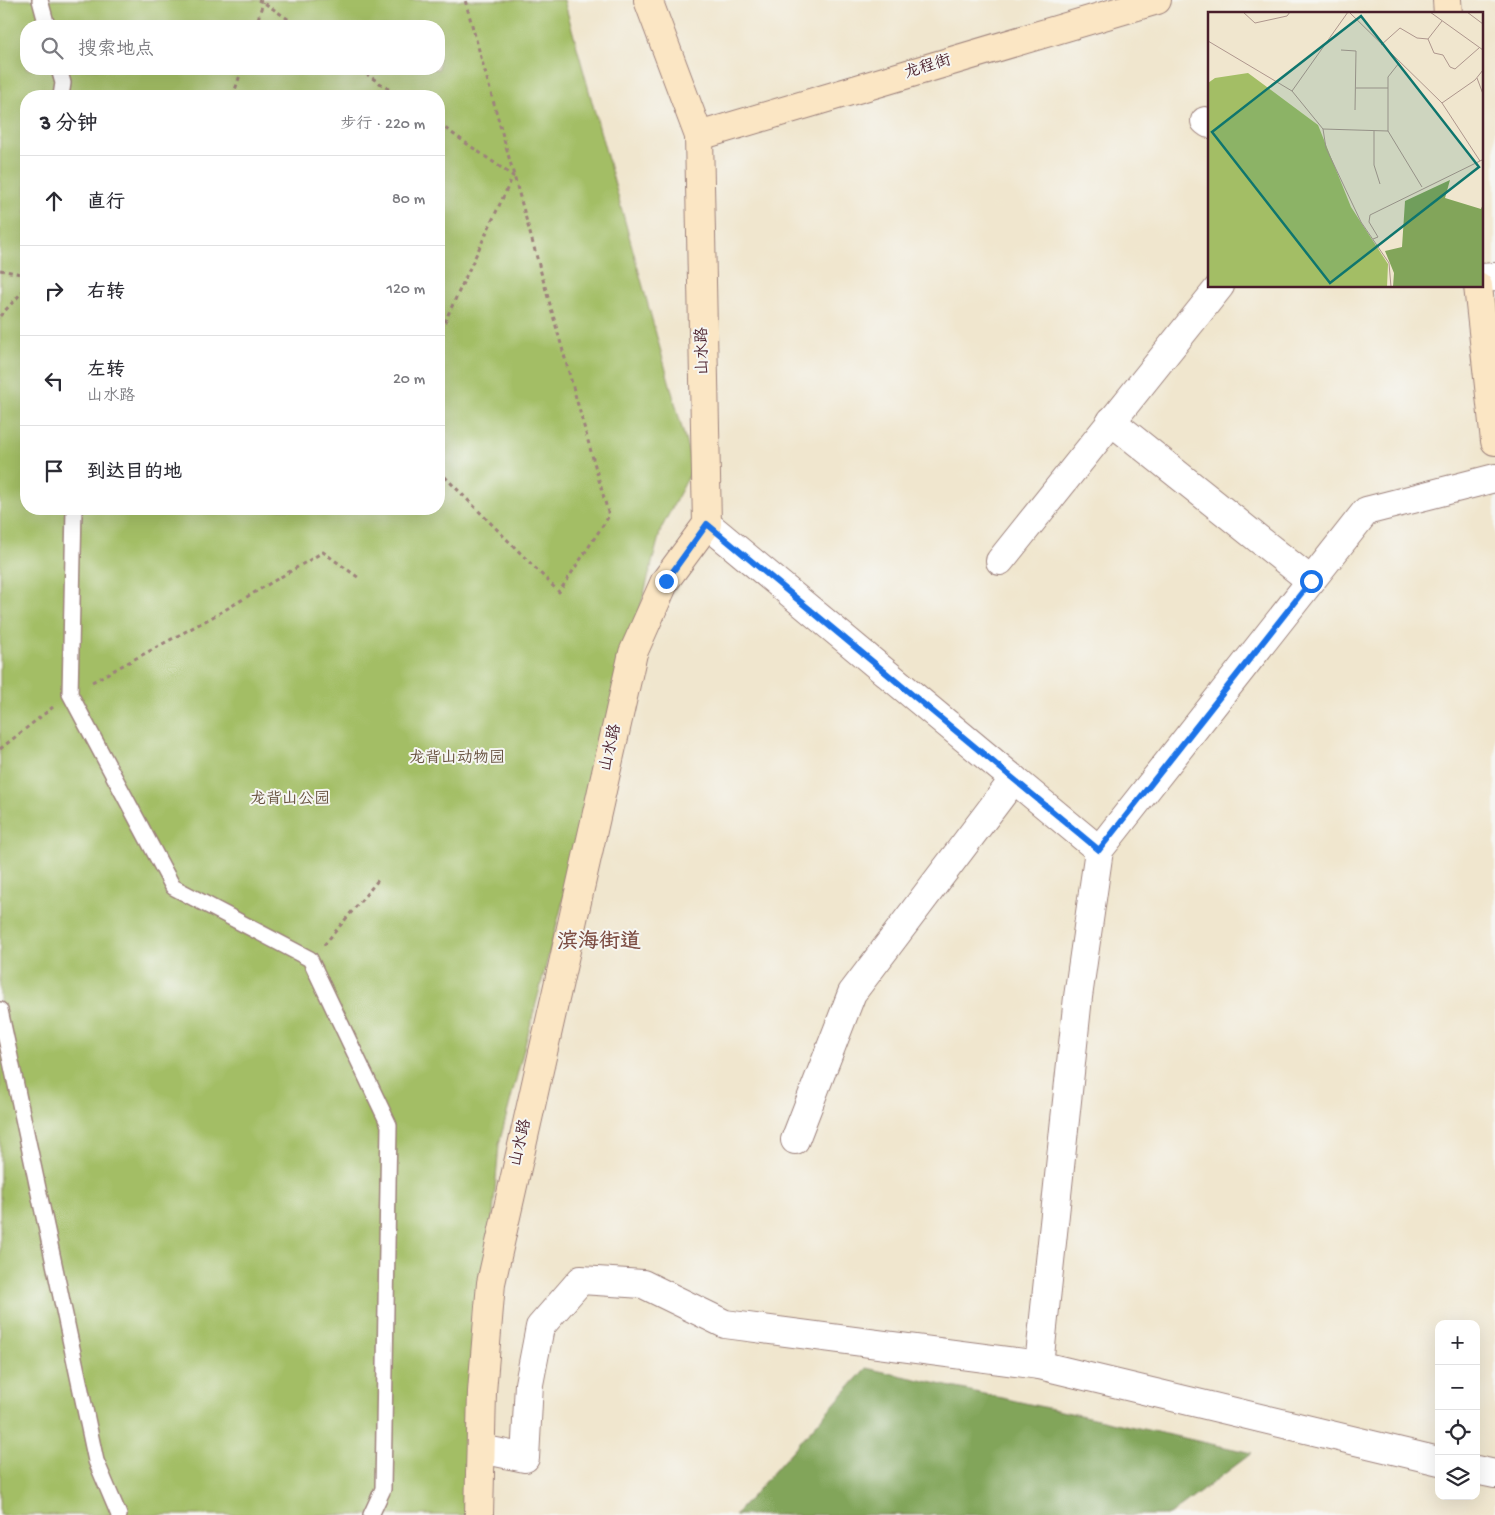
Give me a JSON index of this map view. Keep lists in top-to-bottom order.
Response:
{
  "streets": {
    "street": ["龙程街", "山水路"]
  },
  "crossings": [
    ["龙程街", "山水路"]
  ],
  "districts": ["滨海街道"],
  "parks": ["龙背山动物园", "龙背山公园"],
  "page": {
    "search": "搜索地点",
    "heading": ["3 分钟", "步行 · 220 m"],
    "list": [
      ["直行", "80 m"],
      ["右转", "120 m"],
      ["左转", "山水路", "20 m"],
      "到达目的地"
    ],
    "map_buttons": ["+", "−"]
  }
}
